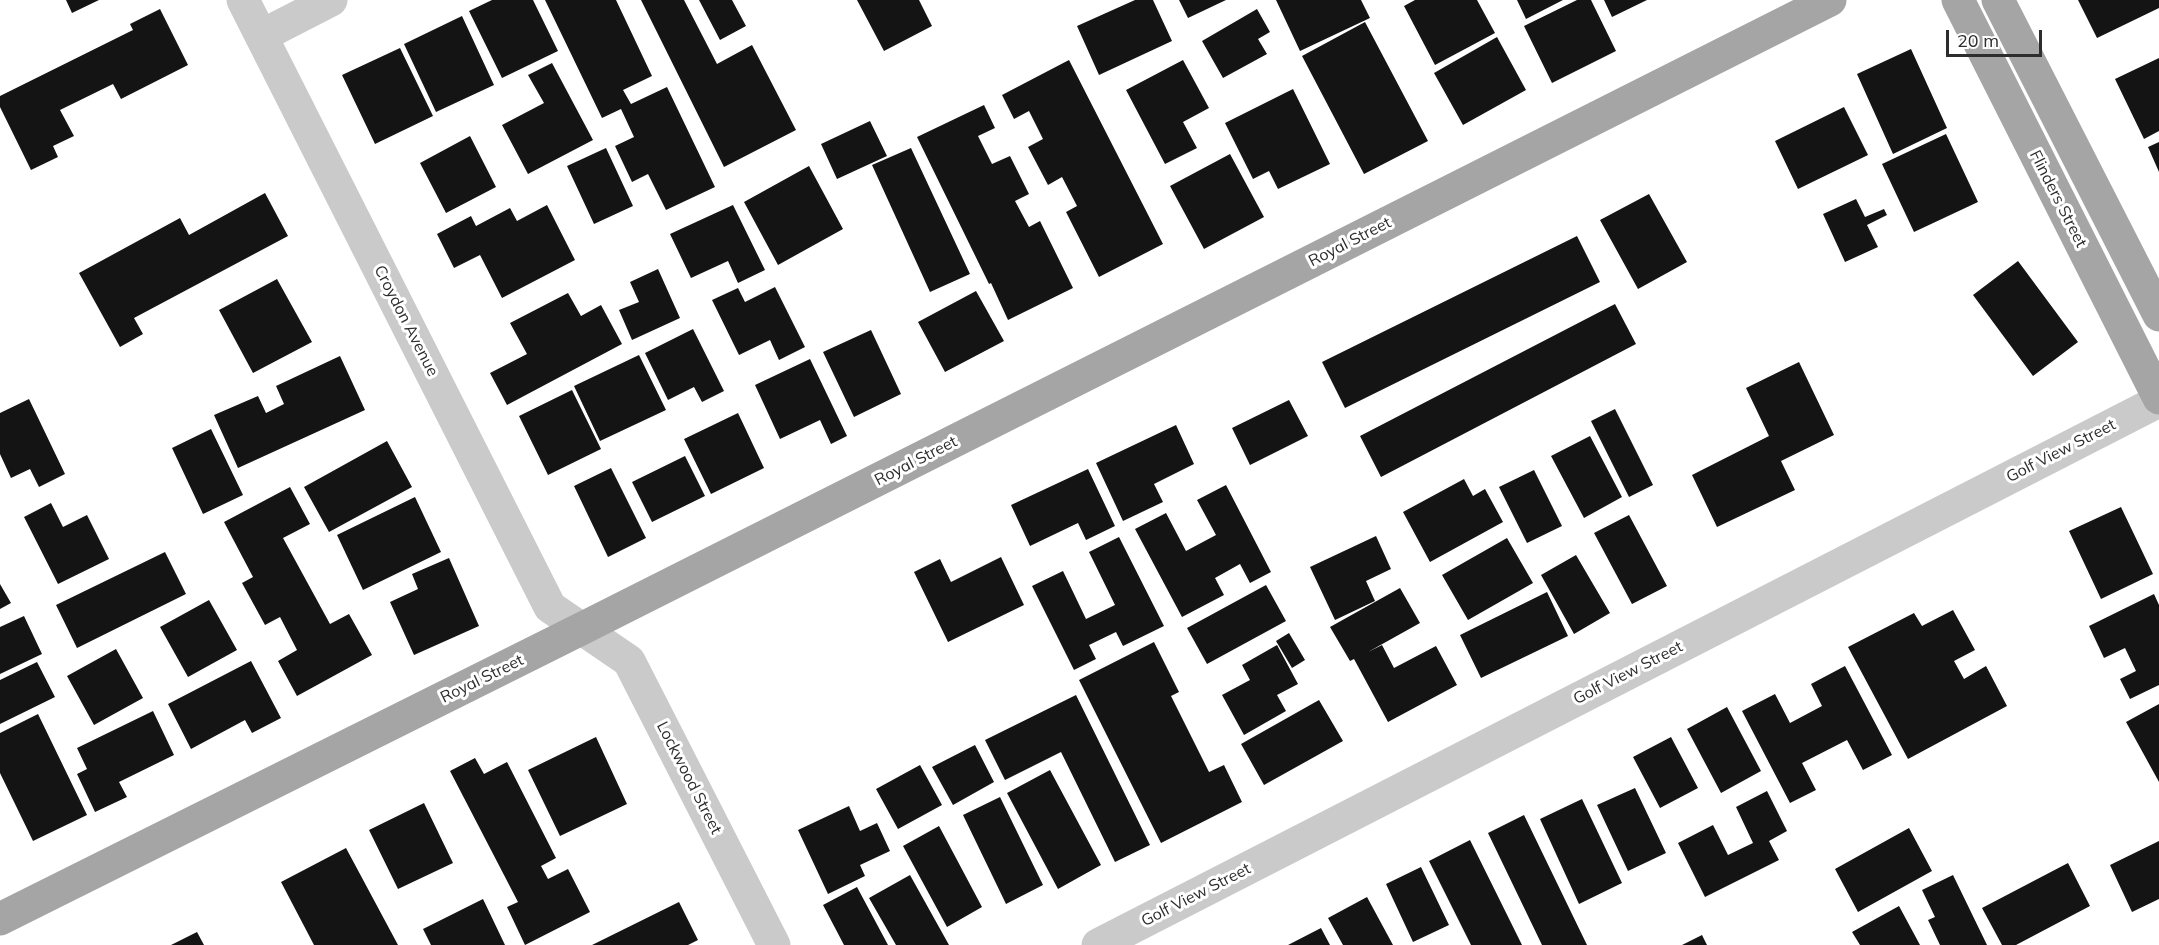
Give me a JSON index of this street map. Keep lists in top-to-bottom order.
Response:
{
  "streets": {
    "main road": ["Flinders Street", "Royal Street"],
    "street": ["Croydon Avenue", "Golf View Street", "Lockwood Street"]
  },
  "crossings": [
    ["Flinders Street", "Golf View Street"],
    ["Royal Street", "Croydon Avenue"],
    ["Royal Street", "Lockwood Street"],
    ["Croydon Avenue", "Lockwood Street"]
  ],
  "scale_bar": "20 m"
}
